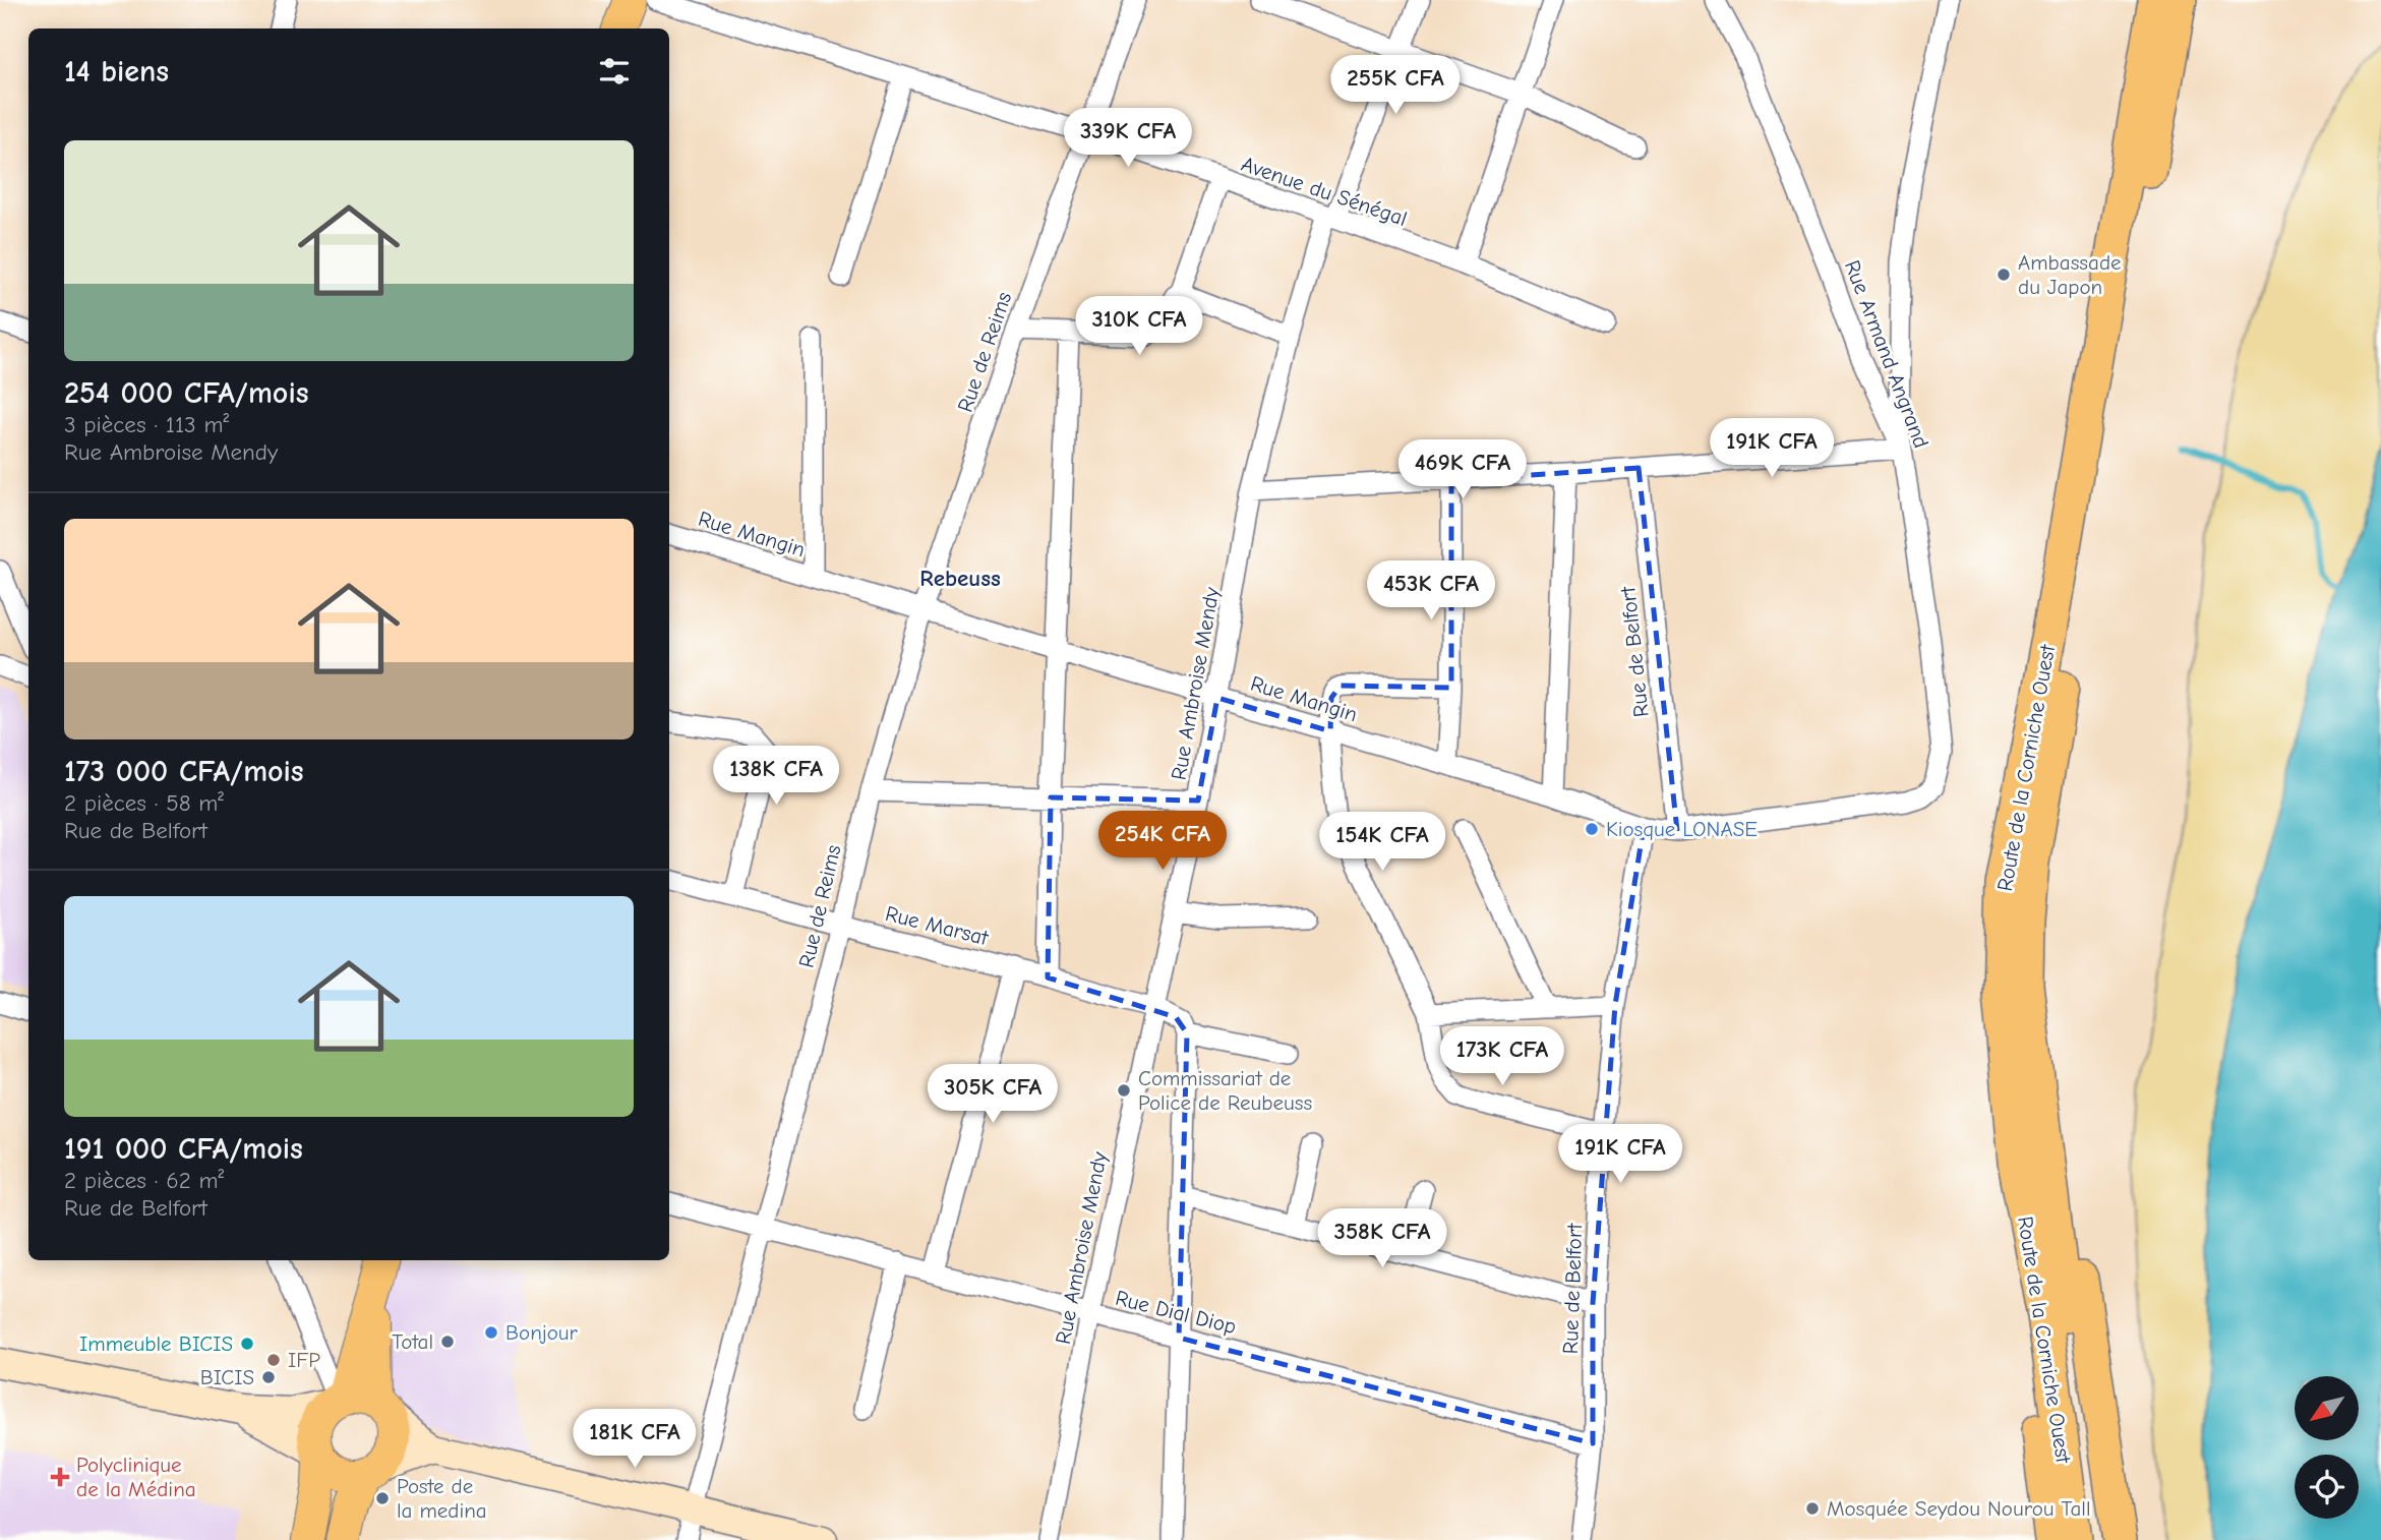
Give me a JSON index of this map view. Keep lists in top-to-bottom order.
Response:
{
  "streets": {
    "highway": ["Route de la Corniche Ouest"],
    "street": [
      "Avenue du Sénégal",
      "Rue de Reims",
      "Rue Armand Angrand",
      "Rue Mangin",
      "Rue de Belfort",
      "Rue Ambroise Mendy",
      "Rue Marsat",
      "Rue Dial Diop"
    ]
  },
  "crossings": [
    ["Avenue du Sénégal", "Rue de Reims"],
    ["Avenue du Sénégal", "Rue Ambroise Mendy"],
    ["Rue de Reims", "Rue Mangin"],
    ["Rue de Reims", "Rue Marsat"],
    ["Rue de Reims", "Rue Dial Diop"],
    ["Rue Armand Angrand", "Rue Mangin"],
    ["Rue Mangin", "Rue de Belfort"],
    ["Rue Mangin", "Rue Ambroise Mendy"],
    ["Rue de Belfort", "Rue Dial Diop"],
    ["Rue Ambroise Mendy", "Rue Marsat"],
    ["Rue Ambroise Mendy", "Rue Dial Diop"]
  ],
  "districts": ["Rebeuss"],
  "places": {
    "other": [
      "Ambassade du Japon",
      "Kiosque LONASE",
      "Commissariat de Police de Reubeuss",
      "Bonjour",
      "Total",
      "Immeuble BICIS",
      "IFP",
      "BICIS",
      "Poste de la medina",
      "Mosquée Seydou Nourou Tall"
    ],
    "health": ["Polyclinique de la Médina"]
  },
  "north": "bottom left",
  "page": {
    "heading": "14 biens",
    "price": [
      "255K CFA",
      "339K CFA",
      "310K CFA",
      "191K CFA",
      "469K CFA",
      "453K CFA",
      "138K CFA",
      "254K CFA",
      "154K CFA",
      "173K CFA",
      "305K CFA",
      "191K CFA",
      "358K CFA",
      "181K CFA"
    ],
    "list": [
      {
        "name": "254 000 CFA/mois",
        "note": "3 pièces · 113 m² · Rue Ambroise Mendy"
      },
      {
        "name": "173 000 CFA/mois",
        "note": "2 pièces · 58 m² · Rue de Belfort"
      },
      {
        "name": "191 000 CFA/mois",
        "note": "2 pièces · 62 m² · Rue de Belfort"
      }
    ]
  }
}
